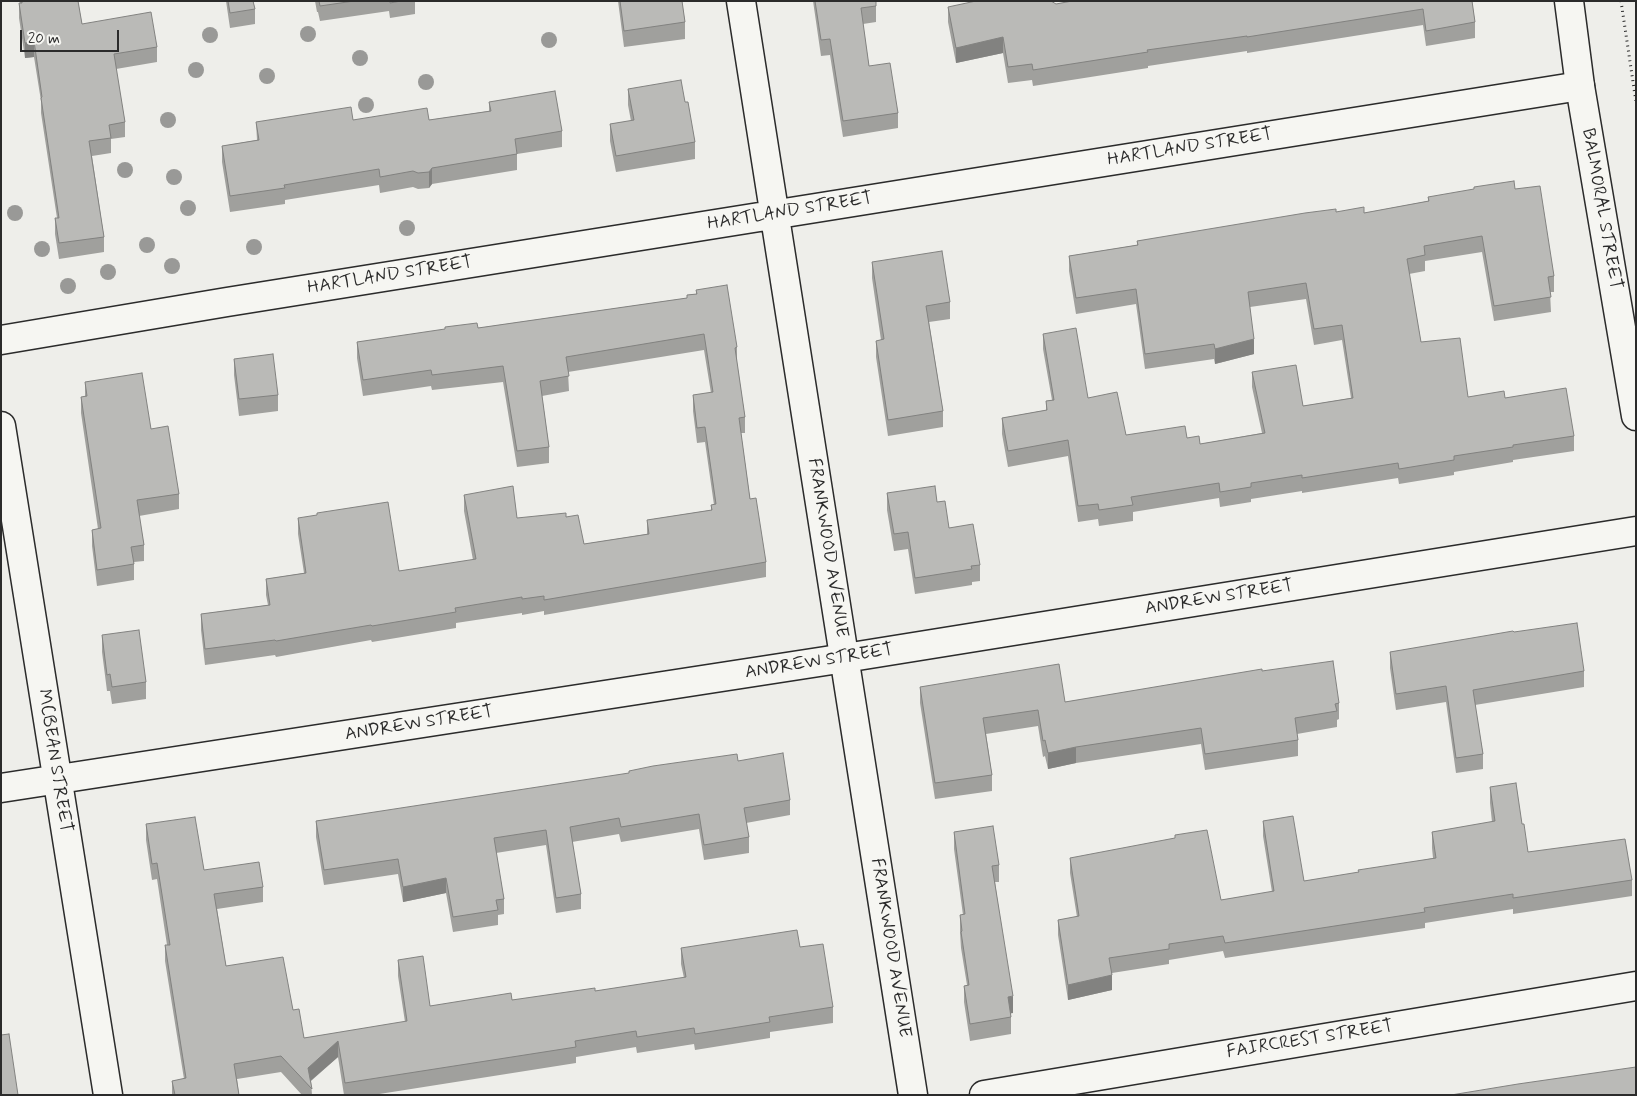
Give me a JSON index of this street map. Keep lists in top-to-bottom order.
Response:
{
  "streets": {
    "street": [
      "HARTLAND STREET",
      "BALMORAL STREET",
      "FRANKWOOD AVENUE",
      "ANDREW STREET",
      "MCBEAN STREET",
      "FAIRCREST STREET"
    ]
  },
  "crossings": [
    ["HARTLAND STREET", "BALMORAL STREET"],
    ["HARTLAND STREET", "FRANKWOOD AVENUE"],
    ["FRANKWOOD AVENUE", "ANDREW STREET"],
    ["ANDREW STREET", "MCBEAN STREET"]
  ],
  "scale_bar": "20 m"
}
